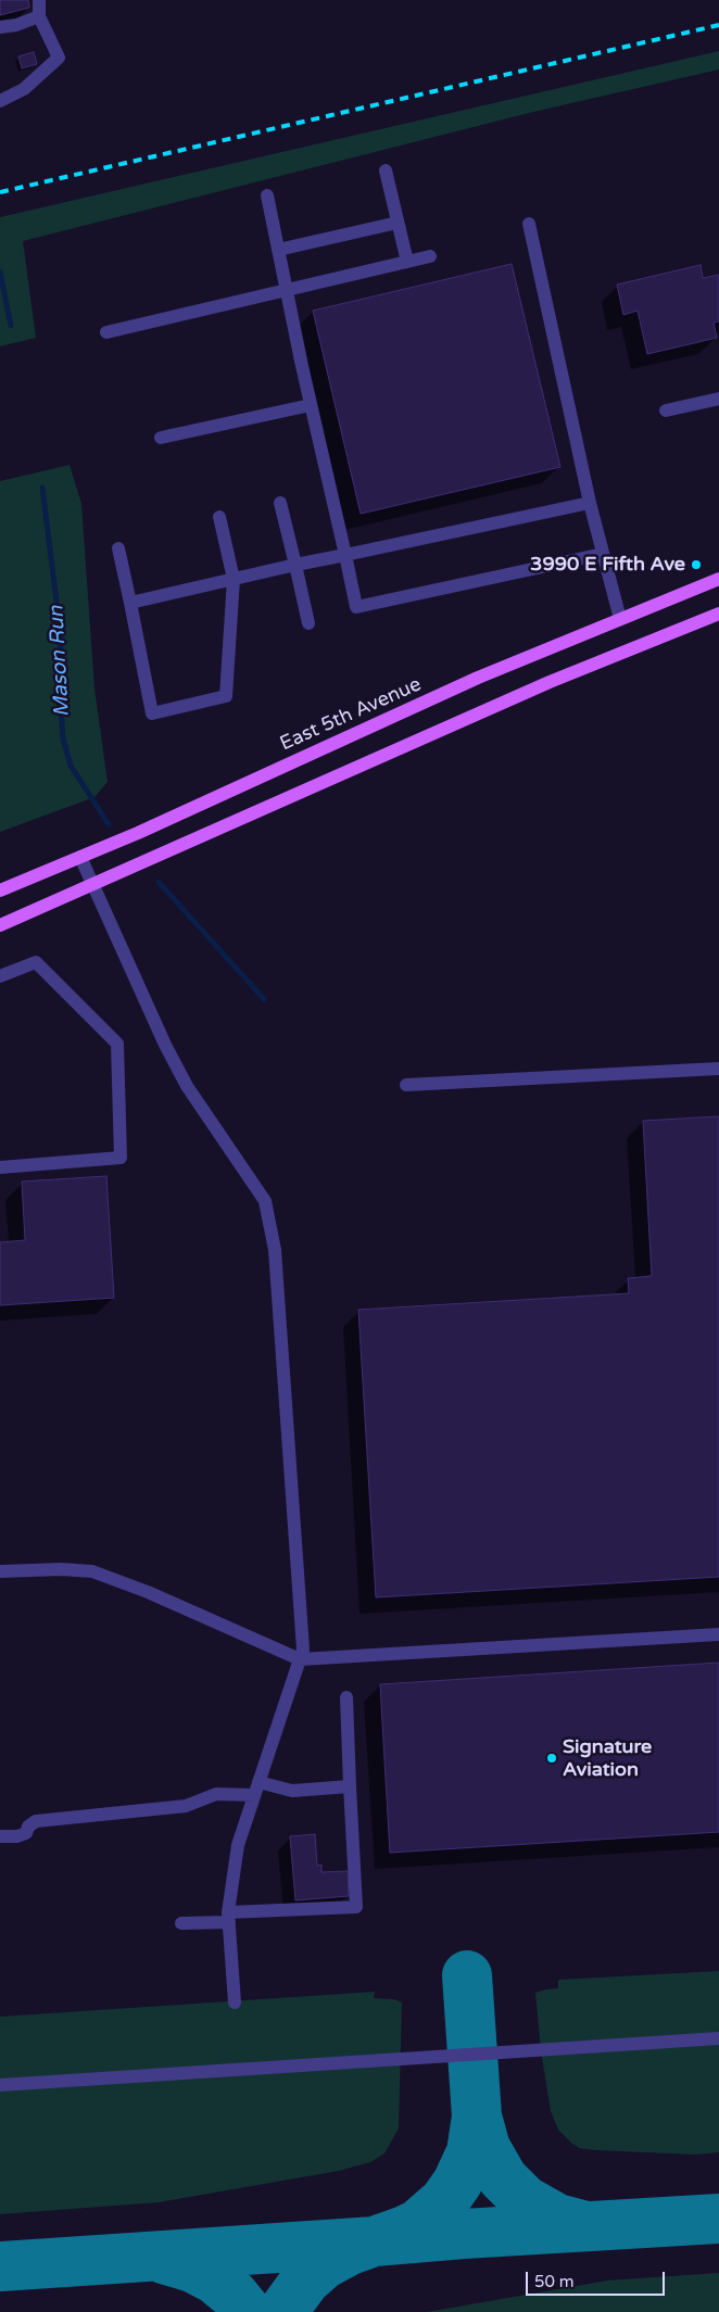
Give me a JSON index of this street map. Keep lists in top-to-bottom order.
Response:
{
  "streets": {
    "main road": ["East 5th Avenue"]
  },
  "water": ["Mason Run"],
  "places": ["3990 E Fifth Ave", "Signature Aviation"],
  "scale_bar": "50 m"
}
